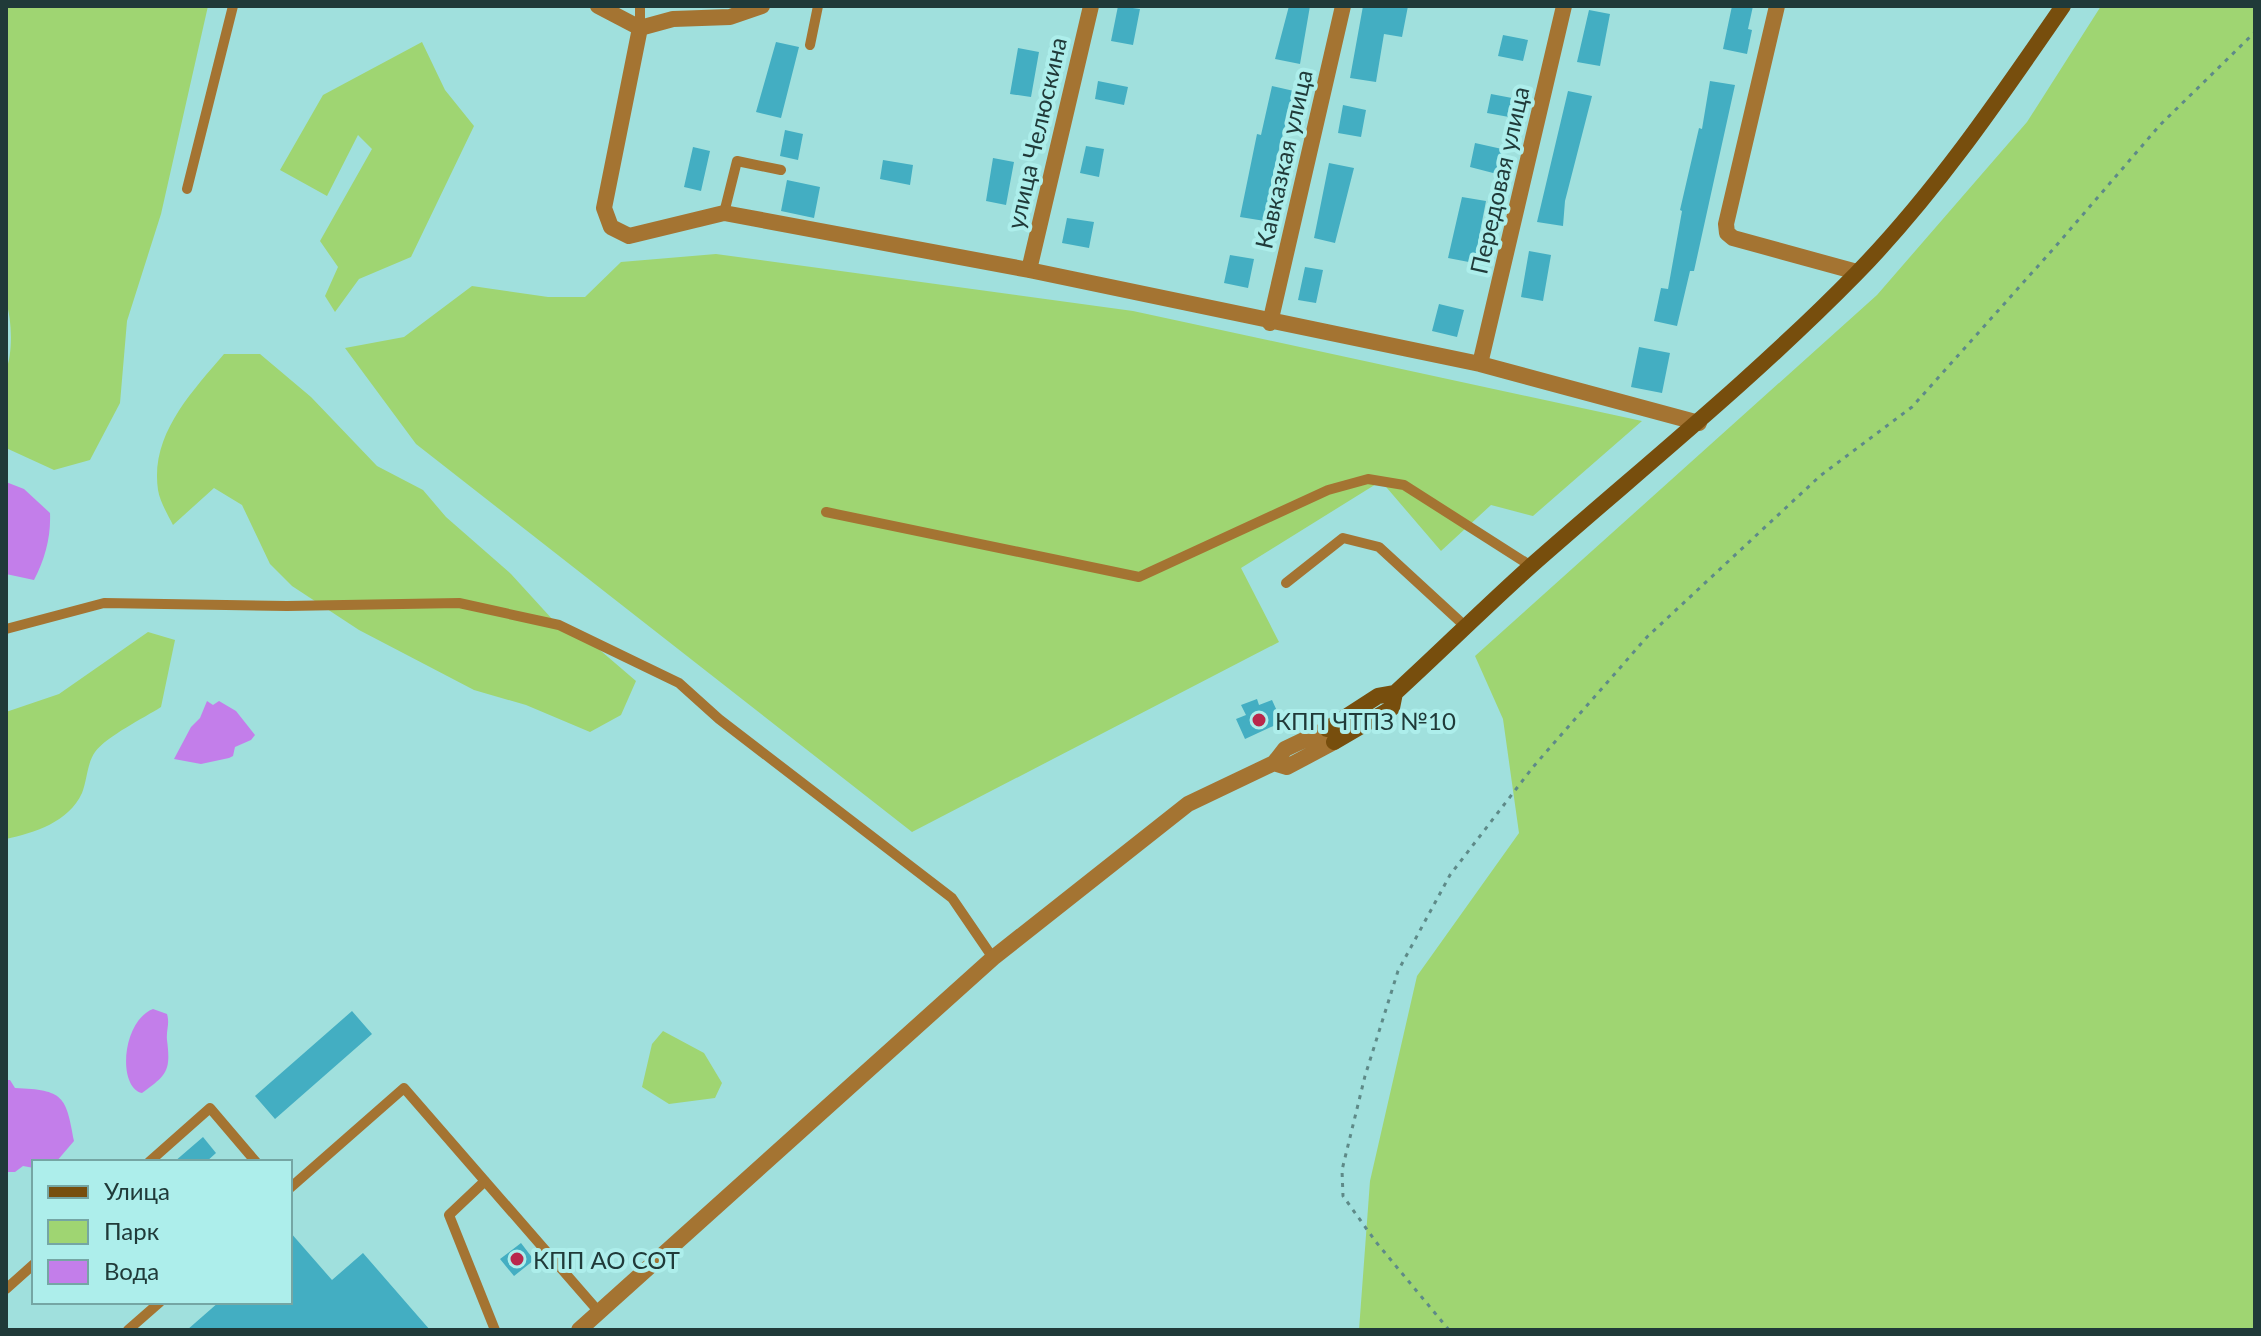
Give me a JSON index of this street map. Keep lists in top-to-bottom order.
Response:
{
  "streets": {
    "street": ["улица Челюскина", "Кавказкая улица", "Передовая улица"]
  },
  "places": ["КПП ЧТПЗ №10", "КПП АО СОТ"],
  "legend": ["Улица", "Парк", "Вода"]
}
